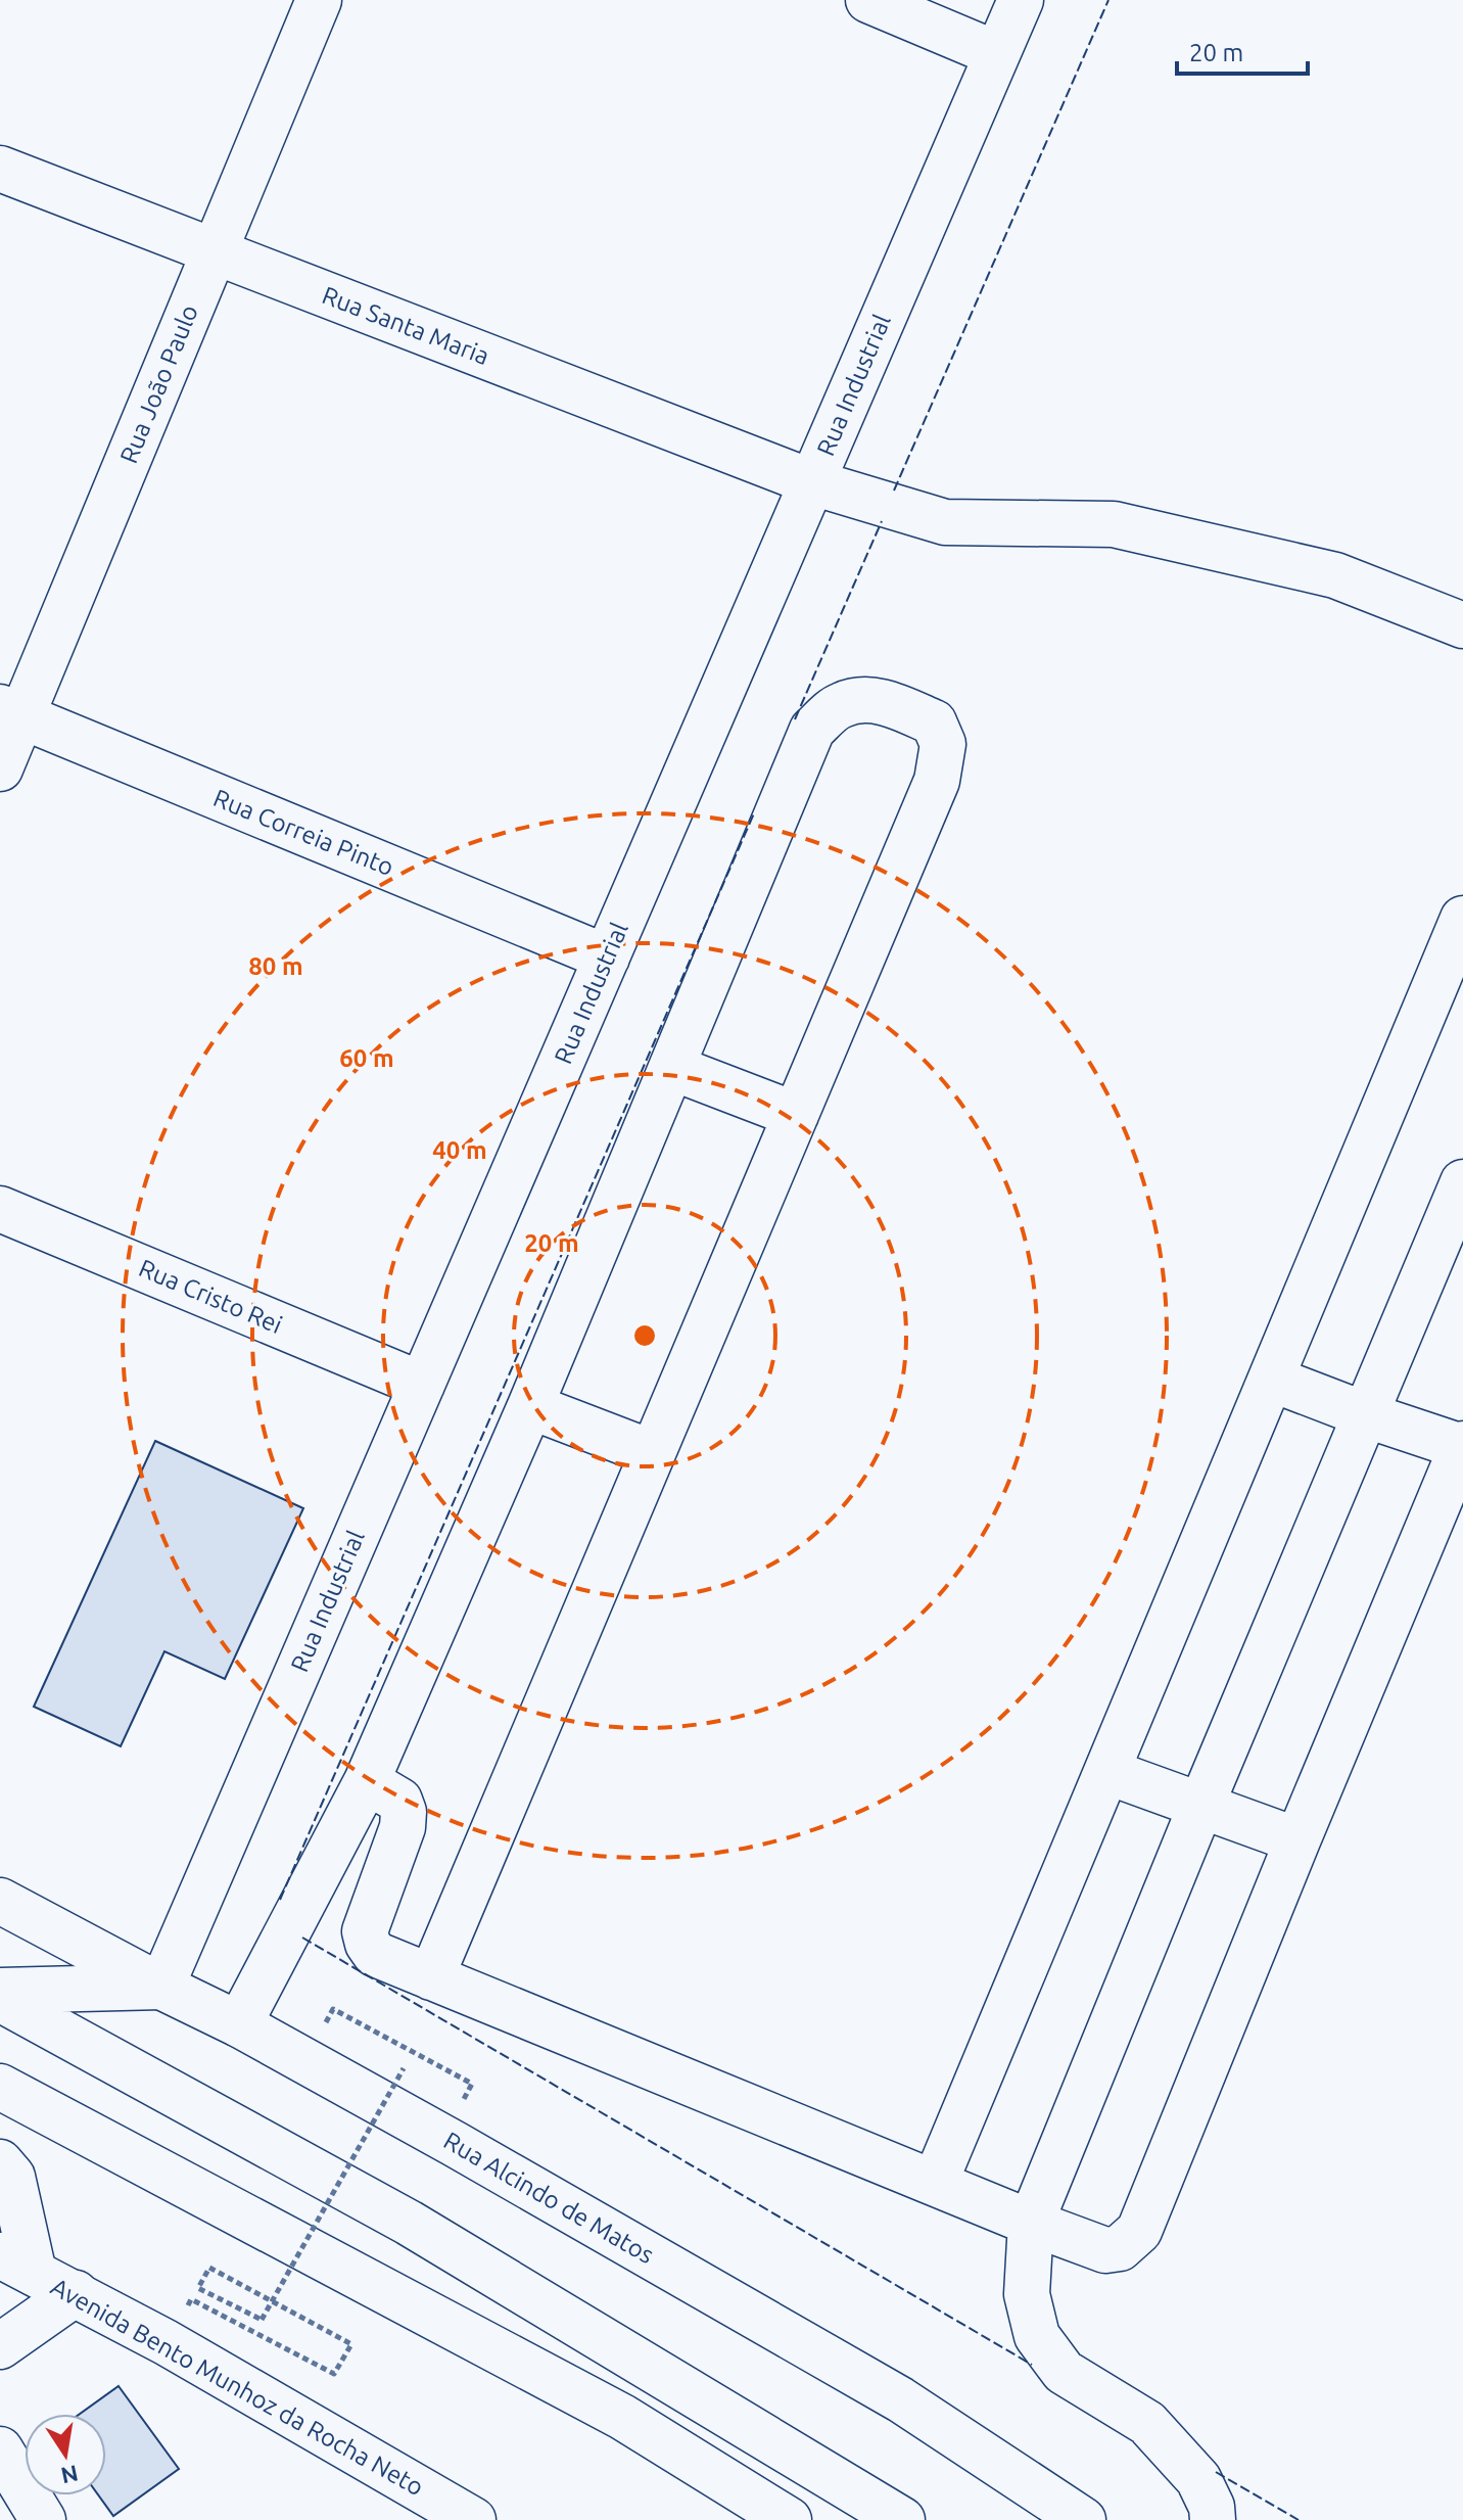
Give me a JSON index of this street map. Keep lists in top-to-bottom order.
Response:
{
  "streets": {
    "main road": [
      "Rua Santa Maria",
      "Rua João Paulo",
      "Rua Industrial",
      "Rua Correia Pinto",
      "Rua Cristo Rei",
      "Rua Alcindo de Matos",
      "Avenida Bento Munhoz da Rocha Neto"
    ]
  },
  "crossings": [
    ["Rua Santa Maria", "Rua João Paulo"],
    ["Rua Santa Maria", "Rua Industrial"],
    ["Rua João Paulo", "Rua Correia Pinto"],
    ["Rua Industrial", "Rua Correia Pinto"],
    ["Rua Industrial", "Rua Cristo Rei"],
    ["Rua Industrial", "Rua Alcindo de Matos"]
  ],
  "scale_bar": "20 m",
  "north": "bottom",
  "rings": [
    "80 m",
    "60 m",
    "40 m",
    "20 m"
  ]
}
